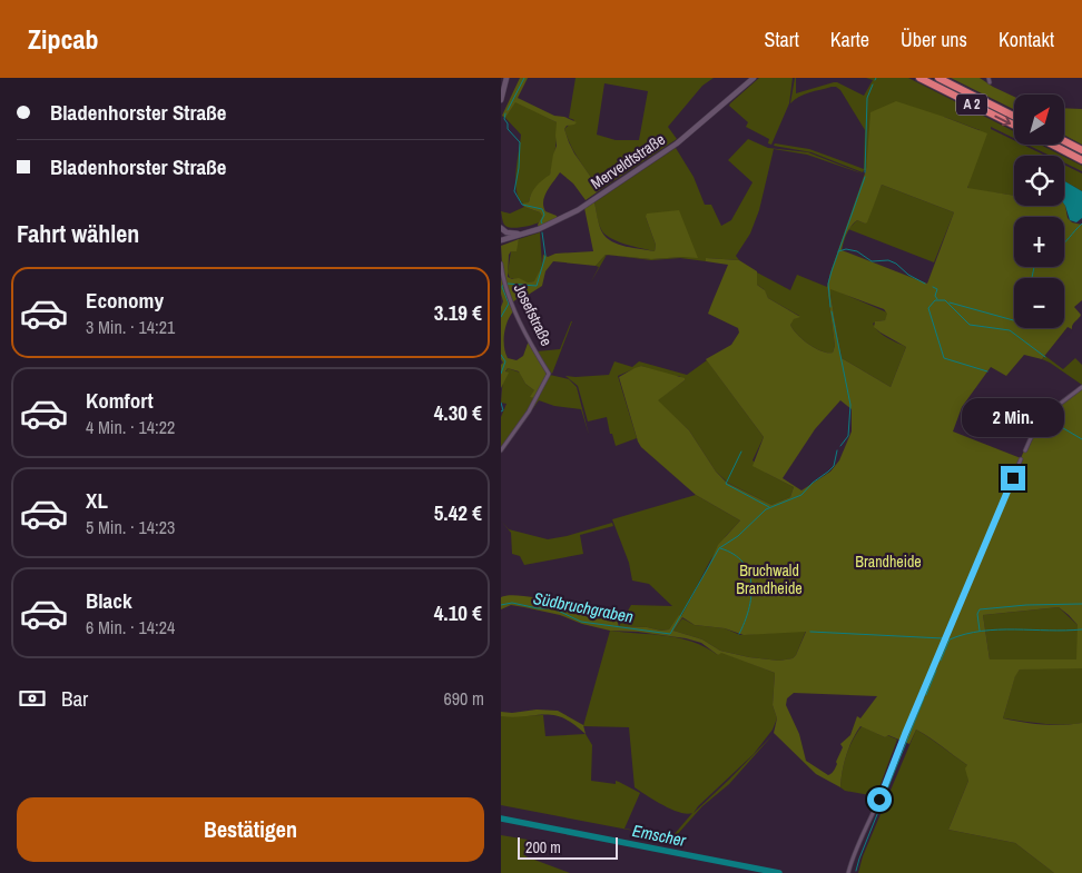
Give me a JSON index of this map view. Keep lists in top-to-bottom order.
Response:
{
  "streets": {
    "highway": ["A 2"],
    "street": ["Merveldtstraße", "Josefstraße"]
  },
  "water": ["Südbruchgraben", "Emscher"],
  "parks": ["Brandheide", "Bruchwald Brandheide"],
  "scale_bar": "200 m",
  "north": "top right",
  "page": {
    "header": "Zipcab",
    "nav": [
      "Start",
      "Karte",
      "Über uns",
      "Kontakt"
    ],
    "banner": ["Bladenhorster Straße", "Bladenhorster Straße"],
    "map_buttons": ["+", "−"],
    "heading": "Fahrt wählen",
    "list": [
      {
        "name": "Economy",
        "note": "3 Min. · 14:21",
        "value": "3.19 €"
      },
      {
        "name": "Komfort",
        "note": "4 Min. · 14:22",
        "value": "4.30 €"
      },
      {
        "name": "XL",
        "note": "5 Min. · 14:23",
        "value": "5.42 €"
      },
      {
        "name": "Black",
        "note": "6 Min. · 14:24",
        "value": "4.10 €"
      }
    ],
    "bubble": "2 Min.",
    "pay": ["Bar", "690 m"],
    "buttons": "Bestätigen",
    "scale": "200 m"
  }
}
